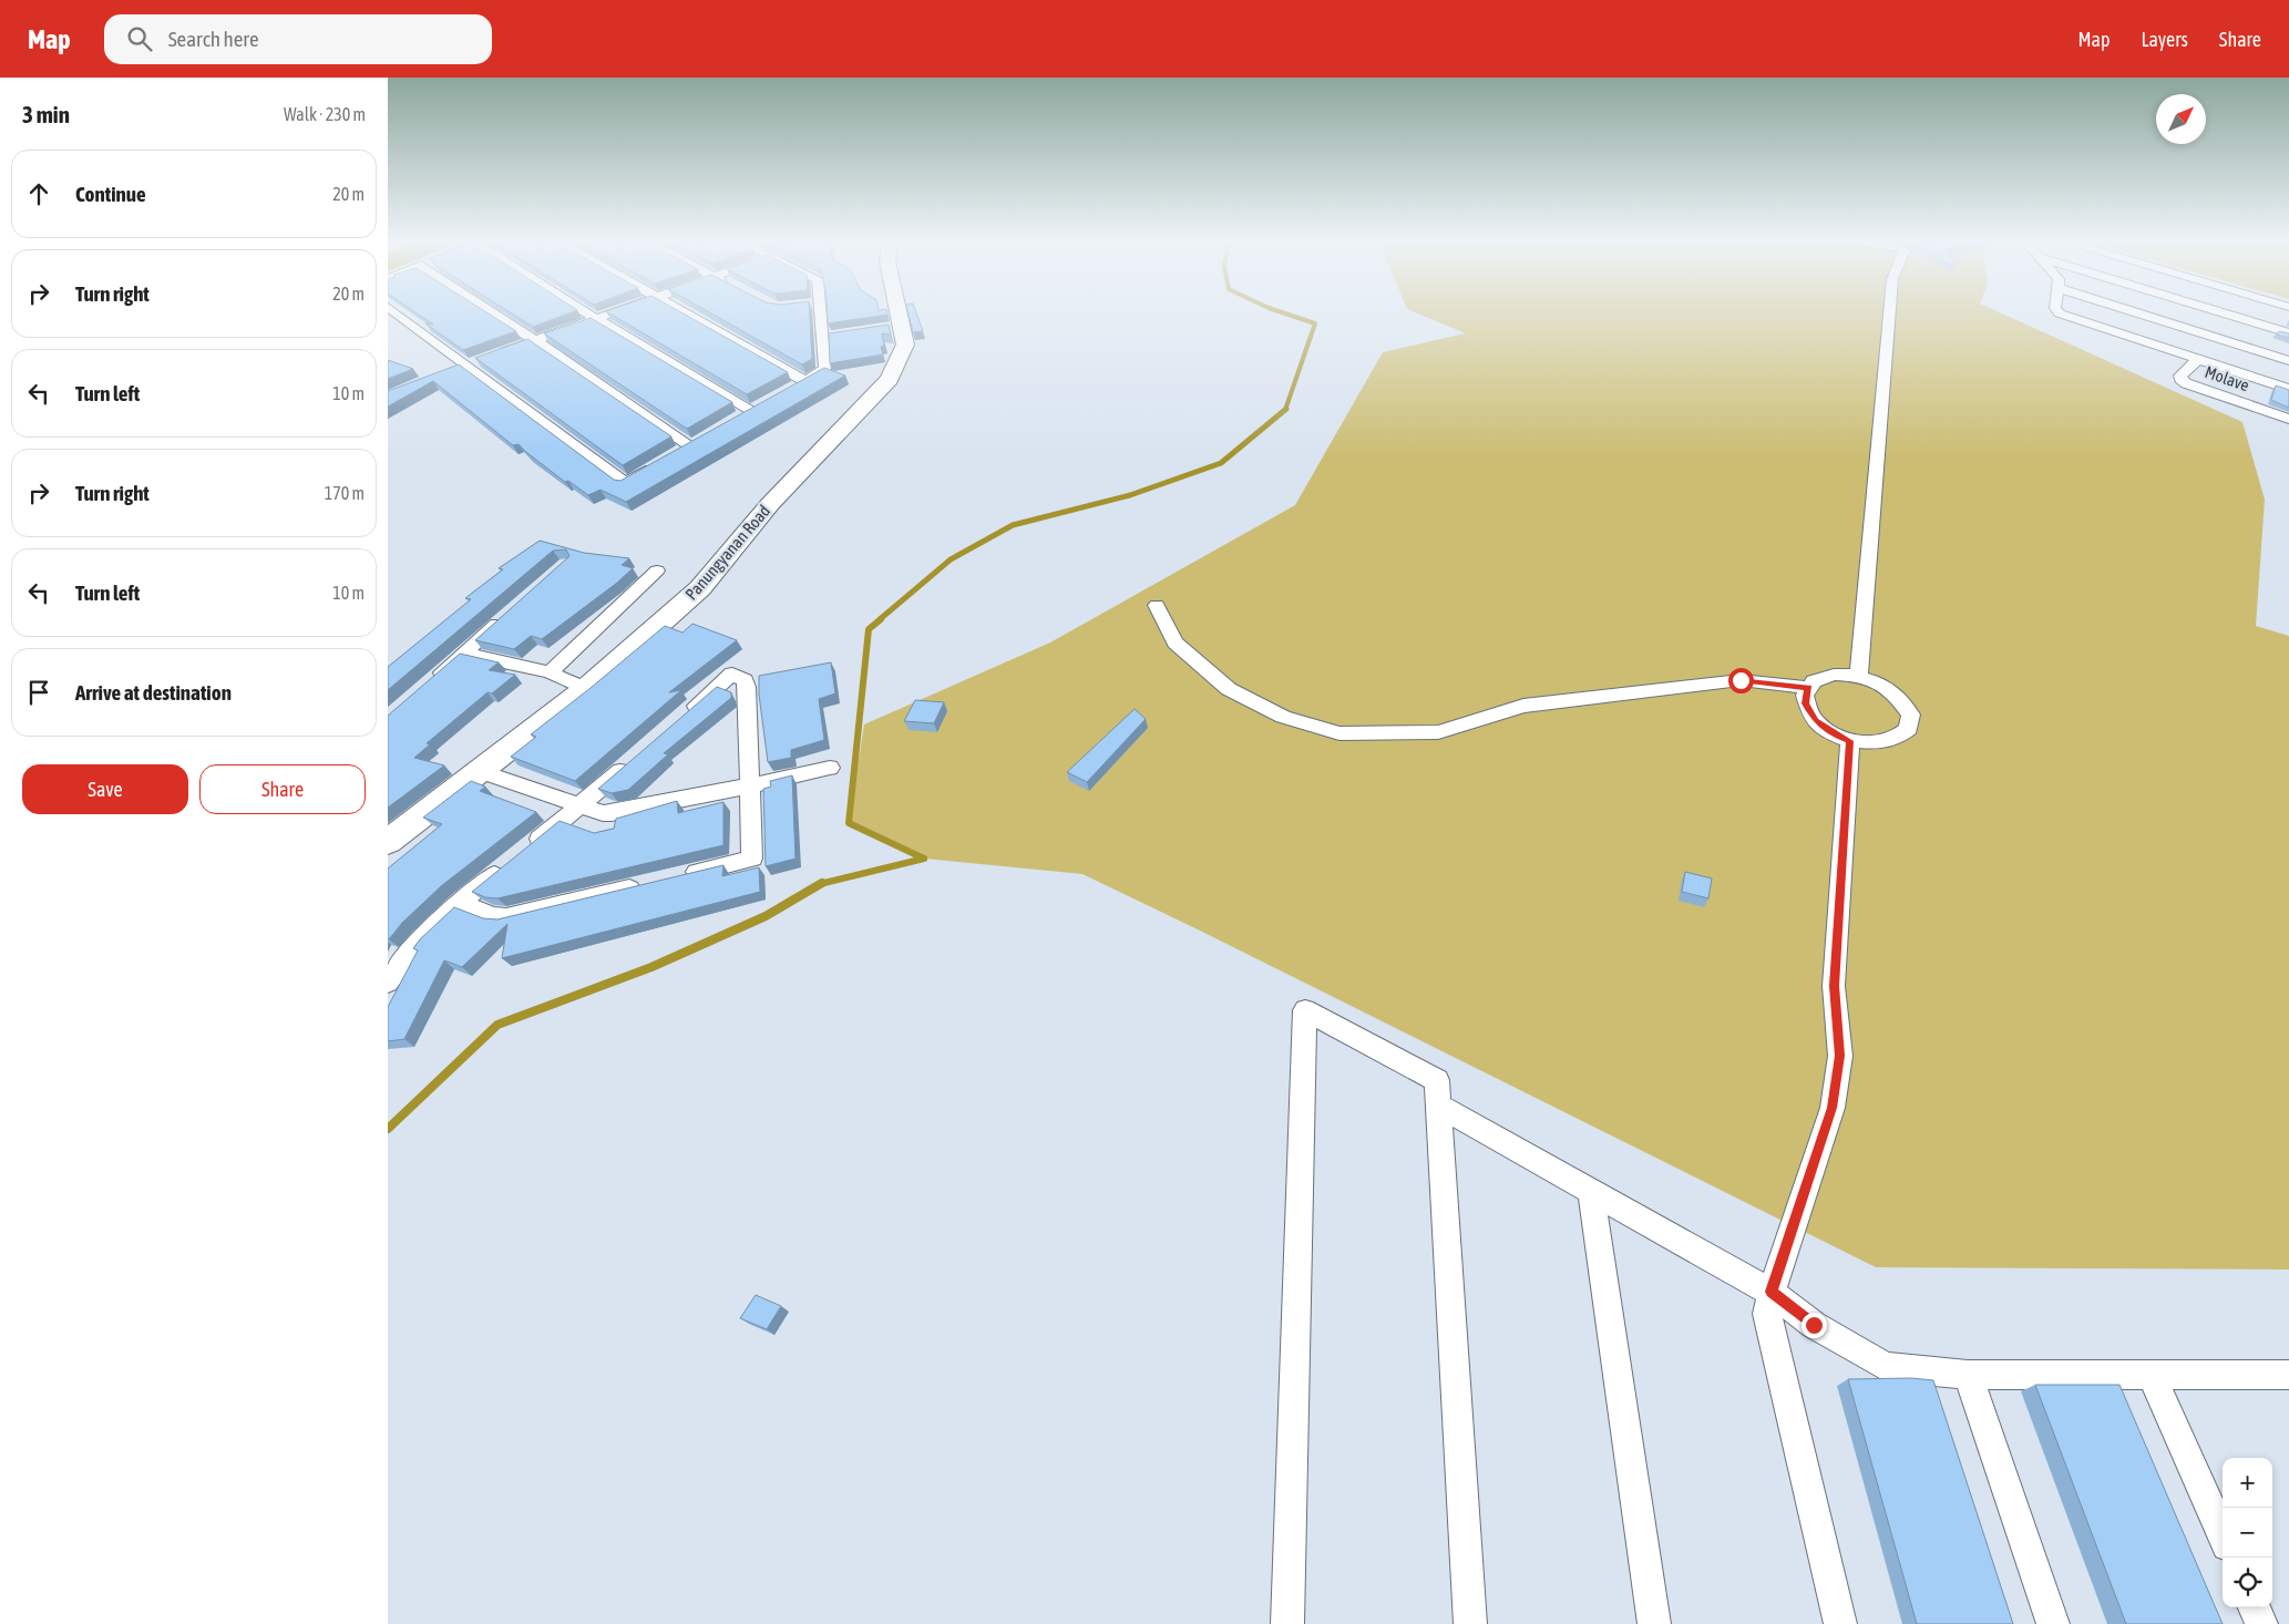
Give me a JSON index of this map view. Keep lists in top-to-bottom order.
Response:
{
  "streets": {
    "street": ["Molave", "Panungyanan Road"]
  },
  "north": "top right",
  "page": {
    "header": "Map",
    "search": "Search here",
    "nav": ["Map", "Layers", "Share"],
    "heading": ["3 min", "Walk · 230 m"],
    "list": [
      ["Continue", "20 m"],
      ["Turn right", "20 m"],
      ["Turn left", "10 m"],
      ["Turn right", "170 m"],
      ["Turn left", "10 m"],
      "Arrive at destination"
    ],
    "buttons": ["Save", "Share"],
    "map_buttons": ["+", "−"]
  }
}
